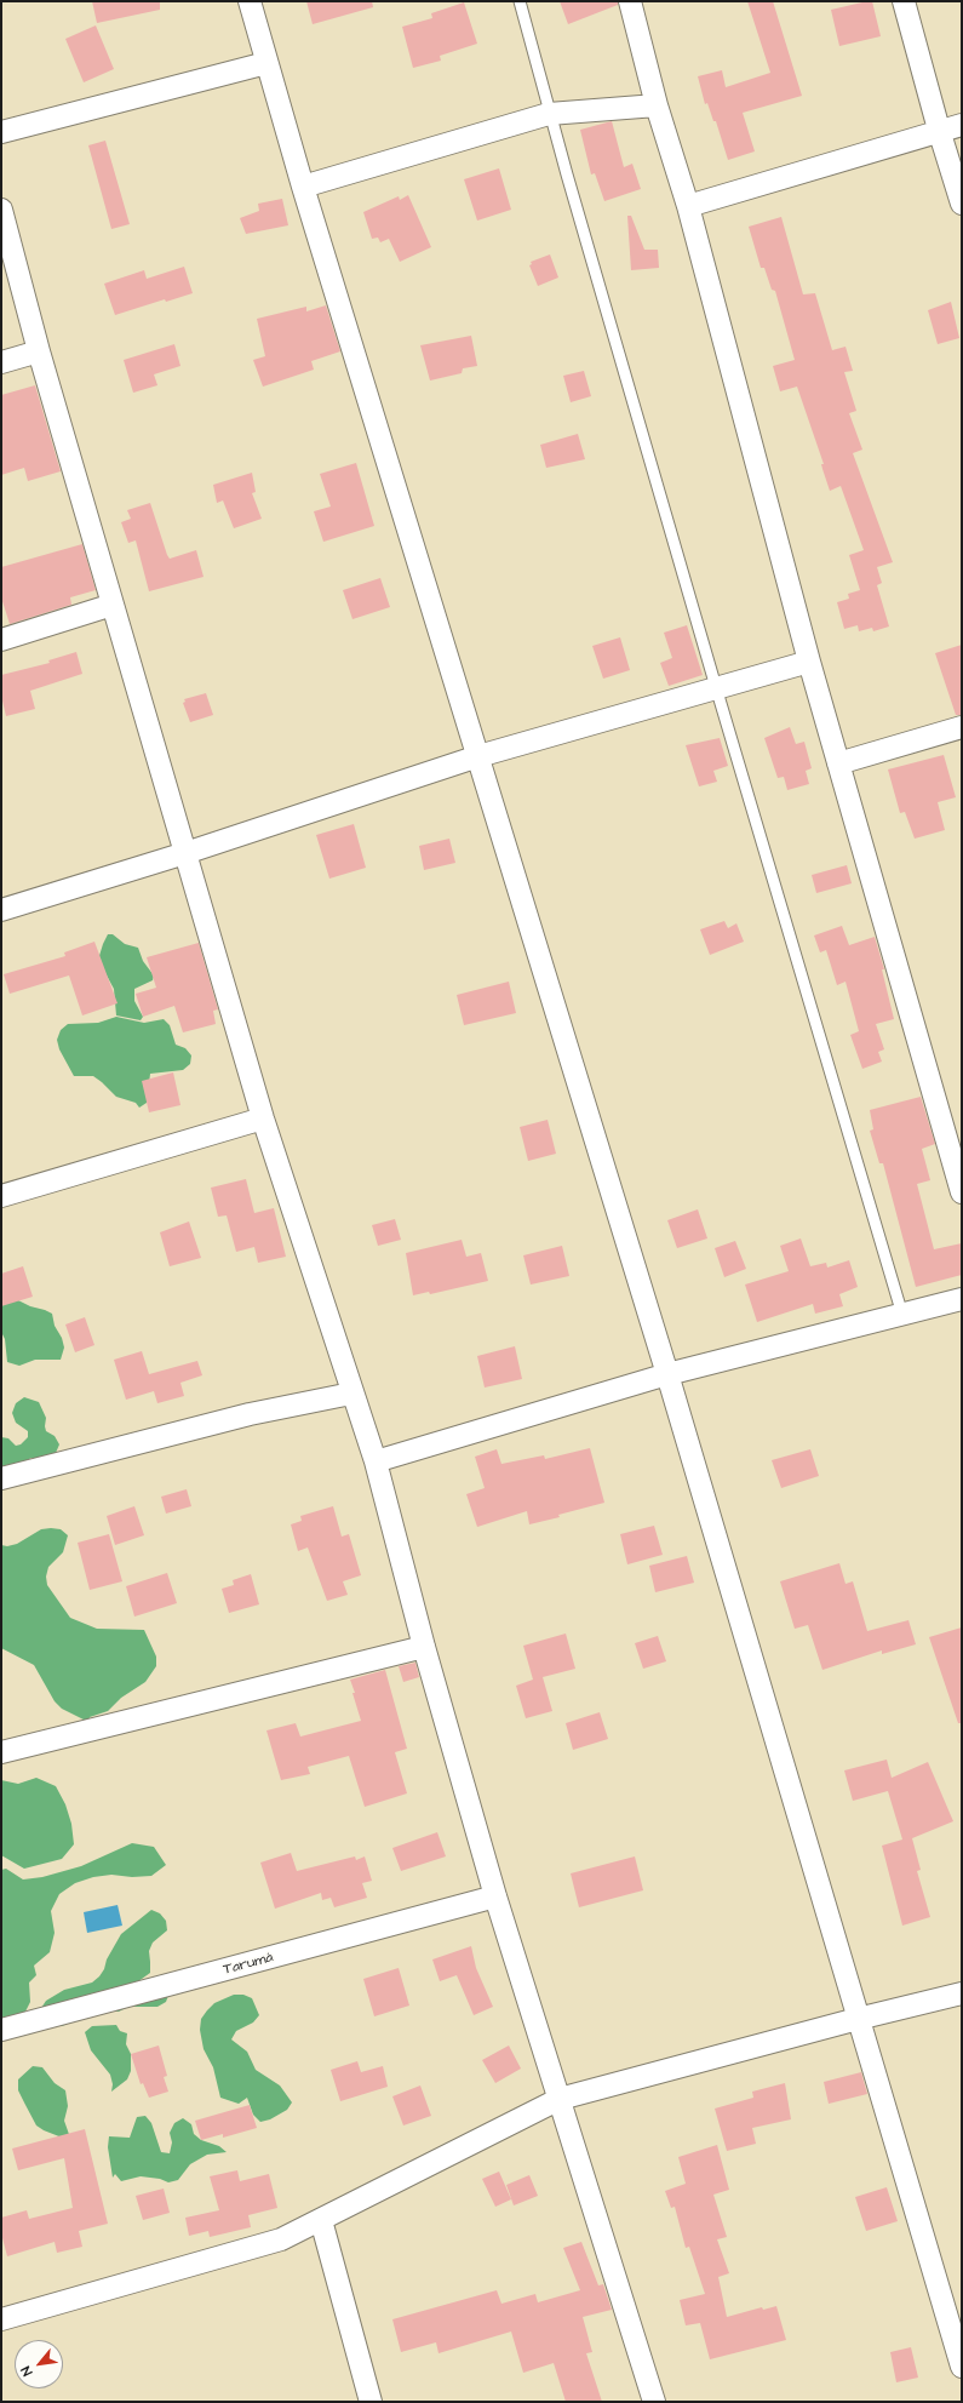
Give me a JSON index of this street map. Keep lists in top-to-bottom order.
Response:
{
  "streets": {
    "street": ["Tarumá"]
  },
  "north": "bottom left"
}
